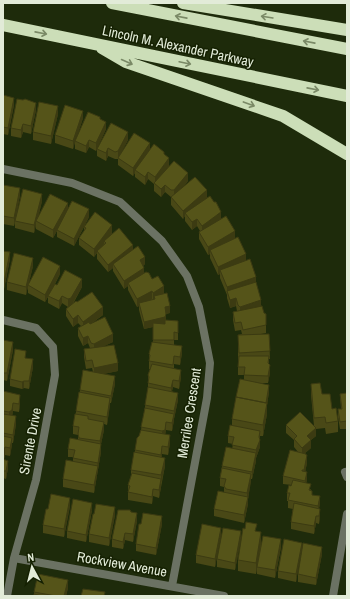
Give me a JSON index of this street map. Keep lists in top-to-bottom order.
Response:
{
  "streets": {
    "highway": ["Lincoln M. Alexander Parkway"],
    "street": ["Merrilee Crescent", "Sirente Drive", "Rockview Avenue"]
  },
  "crossings": [
    ["Merrilee Crescent", "Rockview Avenue"],
    ["Sirente Drive", "Rockview Avenue"]
  ],
  "north": "top"
}
